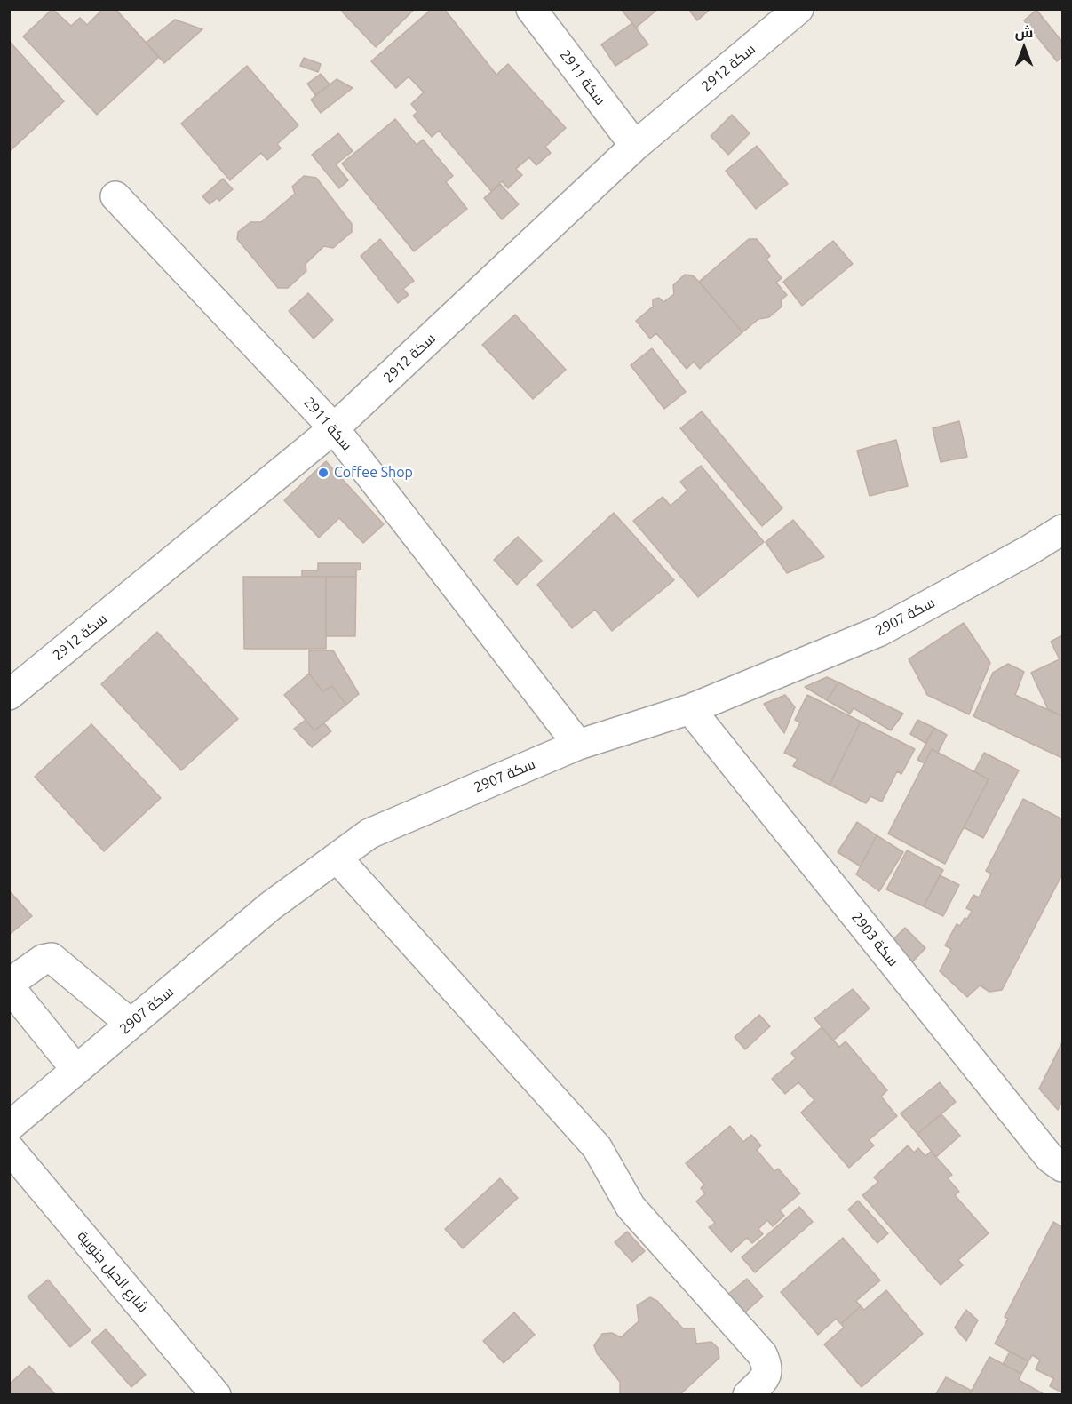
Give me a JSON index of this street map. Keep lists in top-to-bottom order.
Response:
{
  "streets": {
    "street": [
      "سكة 2912",
      "سكة 2911",
      "سكة 2907",
      "سكة 2903",
      "شارع الحيل جنوبية"
    ]
  },
  "crossings": [
    ["سكة 2912", "سكة 2911"],
    ["سكة 2911", "سكة 2907"],
    ["سكة 2907", "سكة 2903"]
  ],
  "places": ["Coffee Shop"],
  "north": "top"
}
